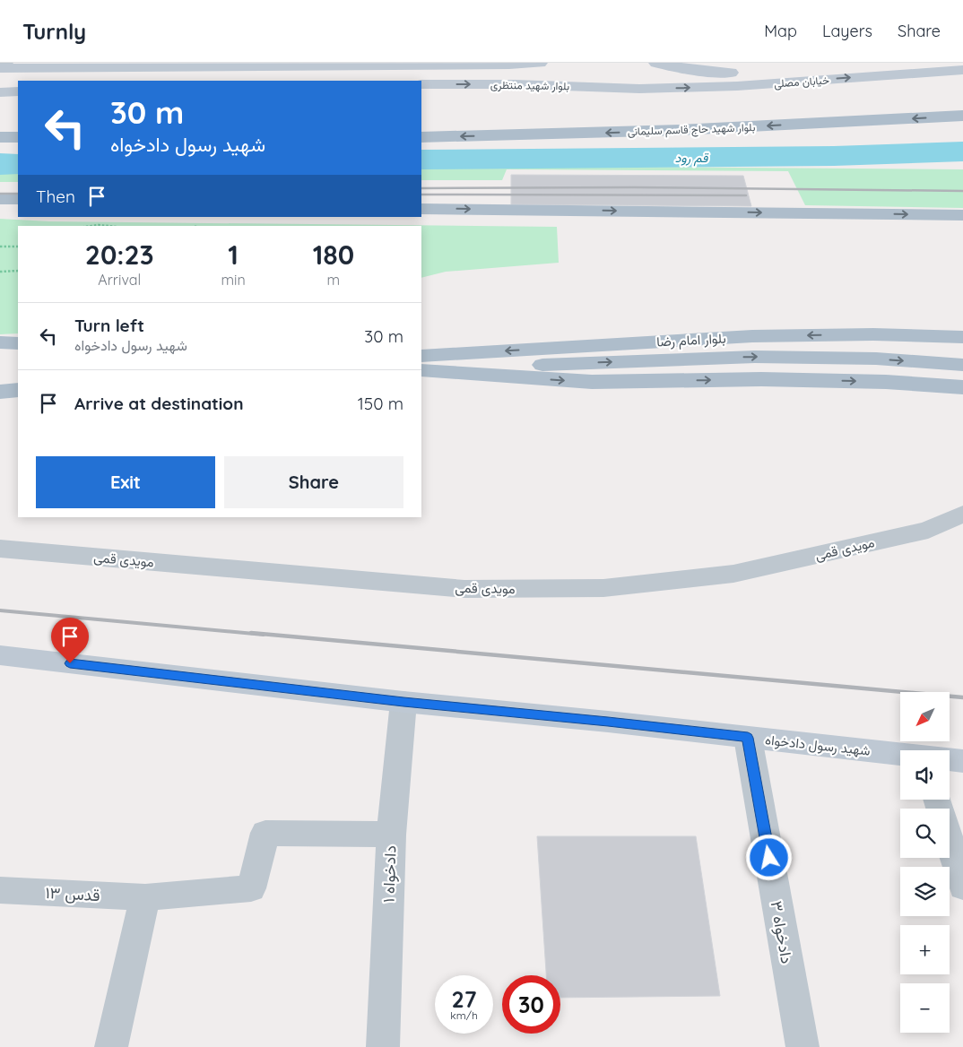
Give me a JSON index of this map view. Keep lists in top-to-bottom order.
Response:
{
  "streets": {
    "main road": [
      "خیابان مصلی",
      "بلوار شهید منتظری",
      "بلوار شهید حاج قاسم سلیمانی",
      "بلوار امام رضا",
      "شهید رسول دادخواه"
    ],
    "street": [
      "مویدی قمی",
      "دادخواه ۱",
      "قدس ۱۳",
      "دادخواه ۳"
    ]
  },
  "crossings": [
    ["خیابان مصلی", "بلوار شهید منتظری"],
    ["شهید رسول دادخواه", "دادخواه ۱"],
    ["شهید رسول دادخواه", "دادخواه ۳"],
    ["دادخواه ۱", "قدس ۱۳"]
  ],
  "water": ["قم رود"],
  "north": "bottom left",
  "page": {
    "header": "Turnly",
    "nav": ["Map", "Layers", "Share"],
    "turn": ["30 m", "شهید رسول دادخواه"],
    "then": "Then",
    "eta": [
      "20:23",
      "Arrival",
      "1",
      "min",
      "180",
      "m"
    ],
    "list": [
      {
        "name": "Turn left",
        "note": "شهید رسول دادخواه",
        "value": "30 m"
      },
      {
        "name": "Arrive at destination",
        "value": "150 m"
      }
    ],
    "buttons": ["Exit", "Share"],
    "map_buttons": ["+", "−"],
    "speed": "27 km/h",
    "limit": "30"
  }
}
